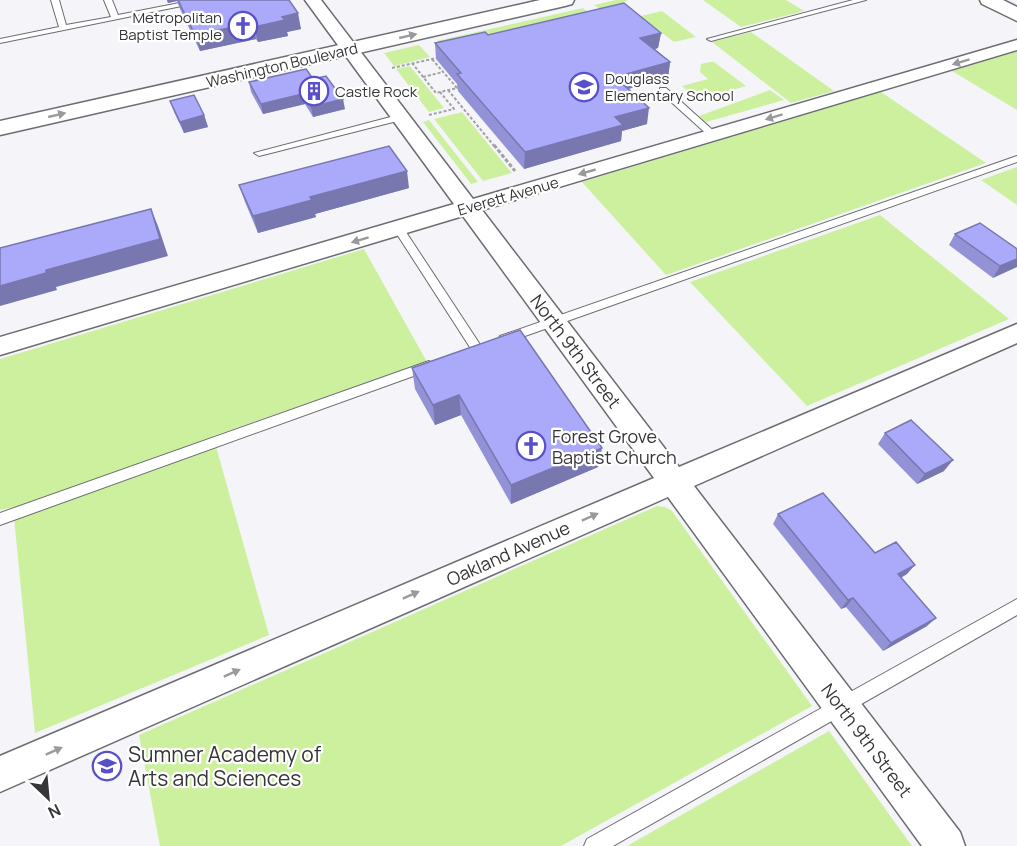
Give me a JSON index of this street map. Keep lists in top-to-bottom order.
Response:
{
  "streets": {
    "main road": ["Washington Boulevard"],
    "street": ["Everett Avenue", "North 9th Street", "Oakland Avenue"]
  },
  "crossings": [
    ["Washington Boulevard", "North 9th Street"],
    ["Everett Avenue", "North 9th Street"],
    ["North 9th Street", "Oakland Avenue"]
  ],
  "one_way": ["Everett Avenue", "Oakland Avenue"],
  "places": {
    "church": ["Metropolitan Baptist Temple", "Forest Grove Baptist Church"],
    "school or university": ["Douglass Elementary School", "Sumner Academy of Arts and Sciences"],
    "building": ["Castle Rock"]
  },
  "north": "bottom right"
}
